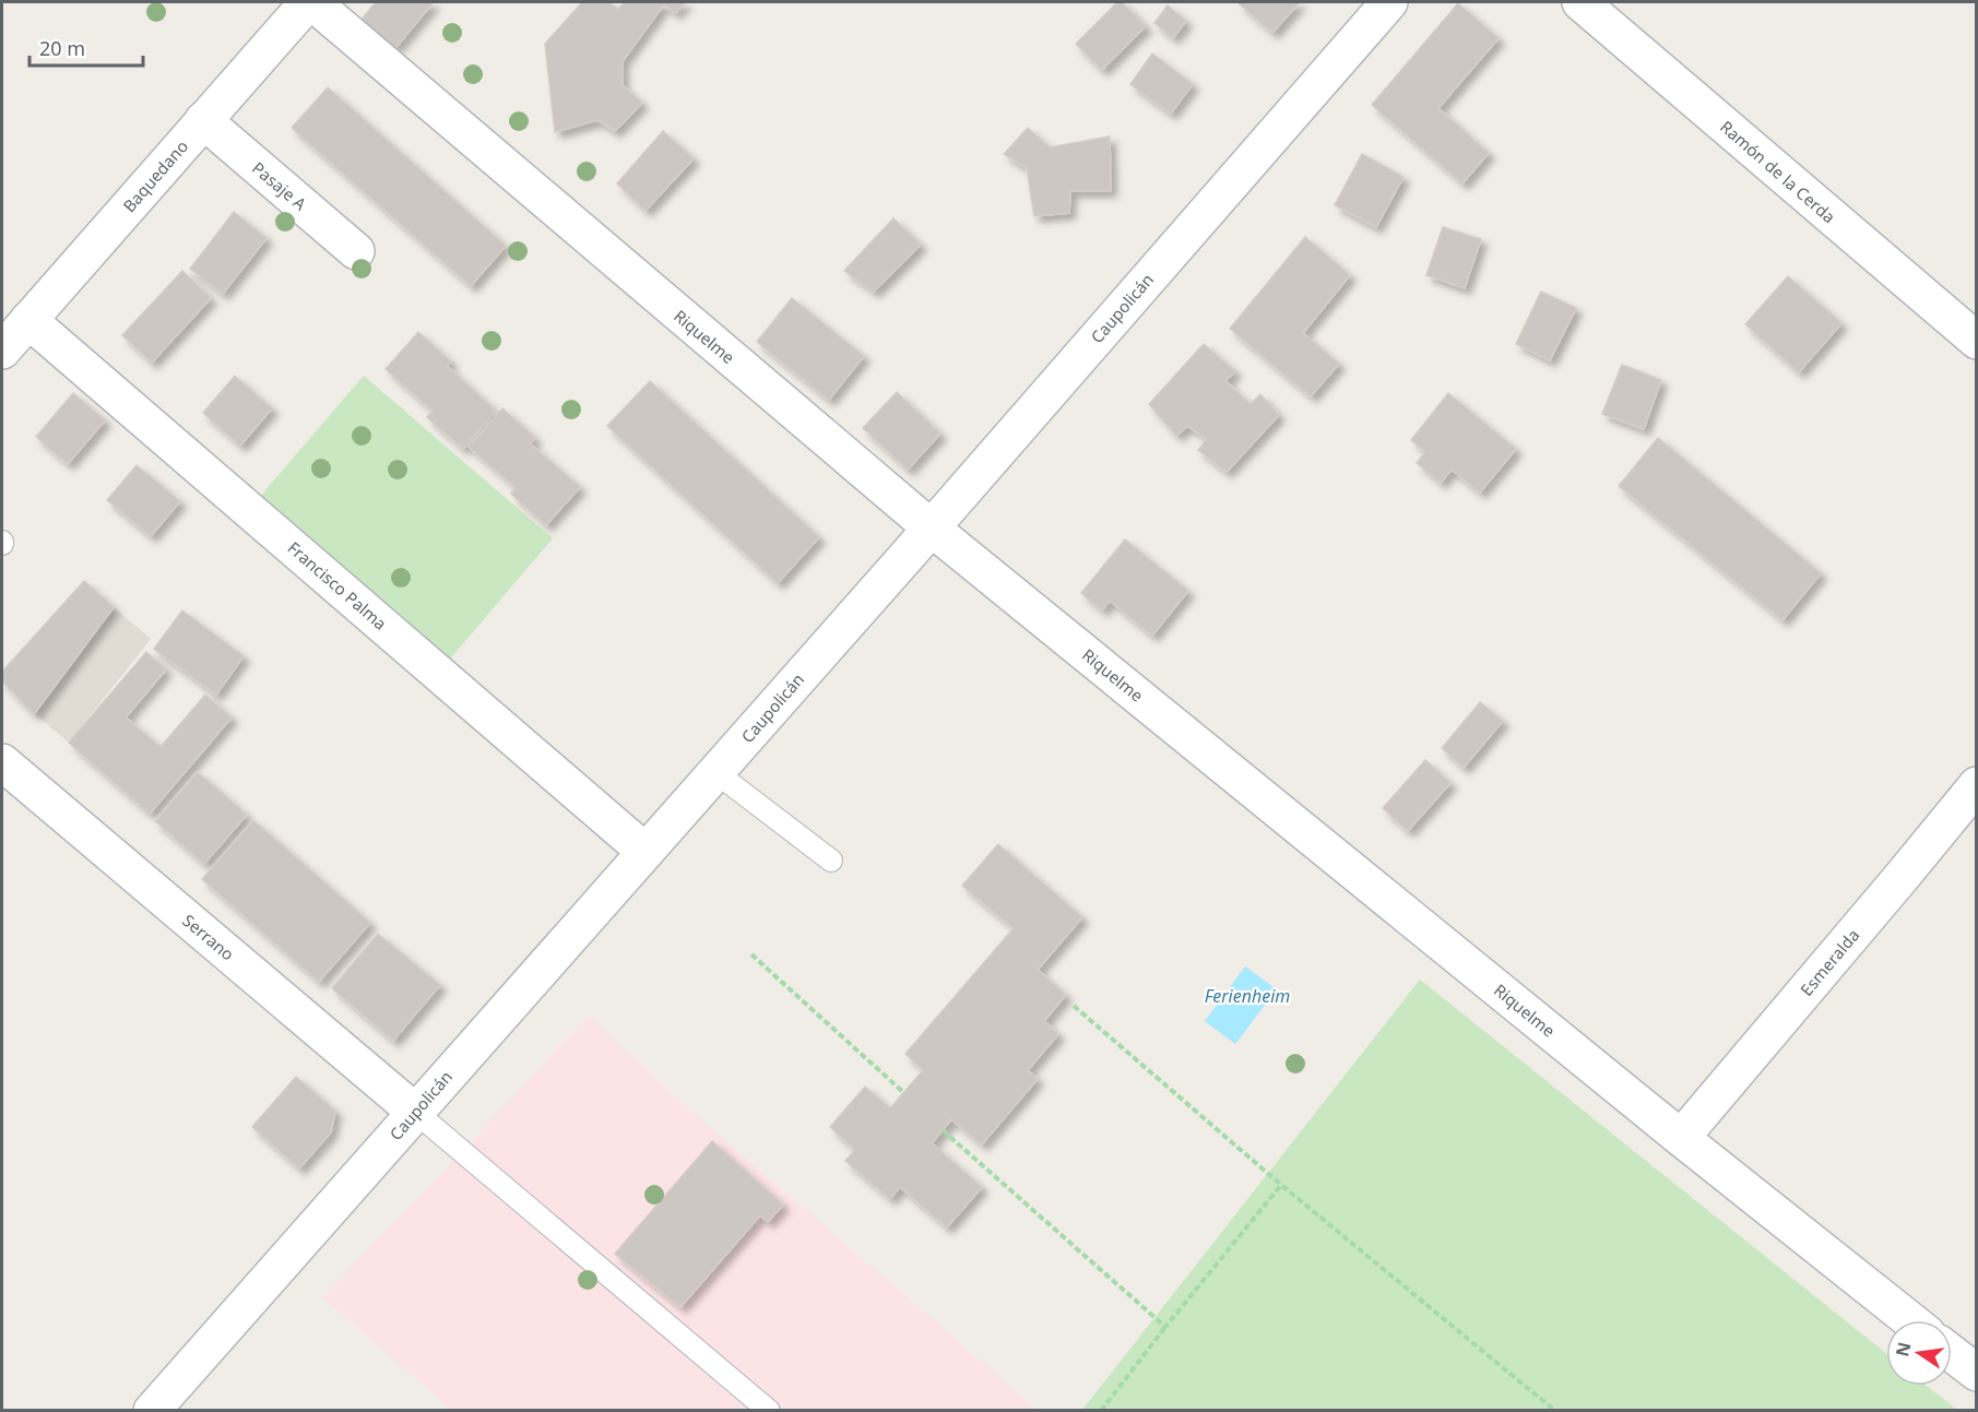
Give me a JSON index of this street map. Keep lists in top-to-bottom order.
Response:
{
  "streets": {
    "street": [
      "Ramón de la Cerda",
      "Baquedano",
      "Pasaje A",
      "Caupolicán",
      "Riquelme",
      "Francisco Palma",
      "Serrano",
      "Esmeralda"
    ]
  },
  "crossings": [
    ["Baquedano", "Pasaje A"],
    ["Baquedano", "Riquelme"],
    ["Baquedano", "Francisco Palma"],
    ["Caupolicán", "Riquelme"],
    ["Caupolicán", "Francisco Palma"],
    ["Caupolicán", "Serrano"],
    ["Riquelme", "Esmeralda"]
  ],
  "water": ["Ferienheim"],
  "scale_bar": "20 m",
  "north": "left"
}
